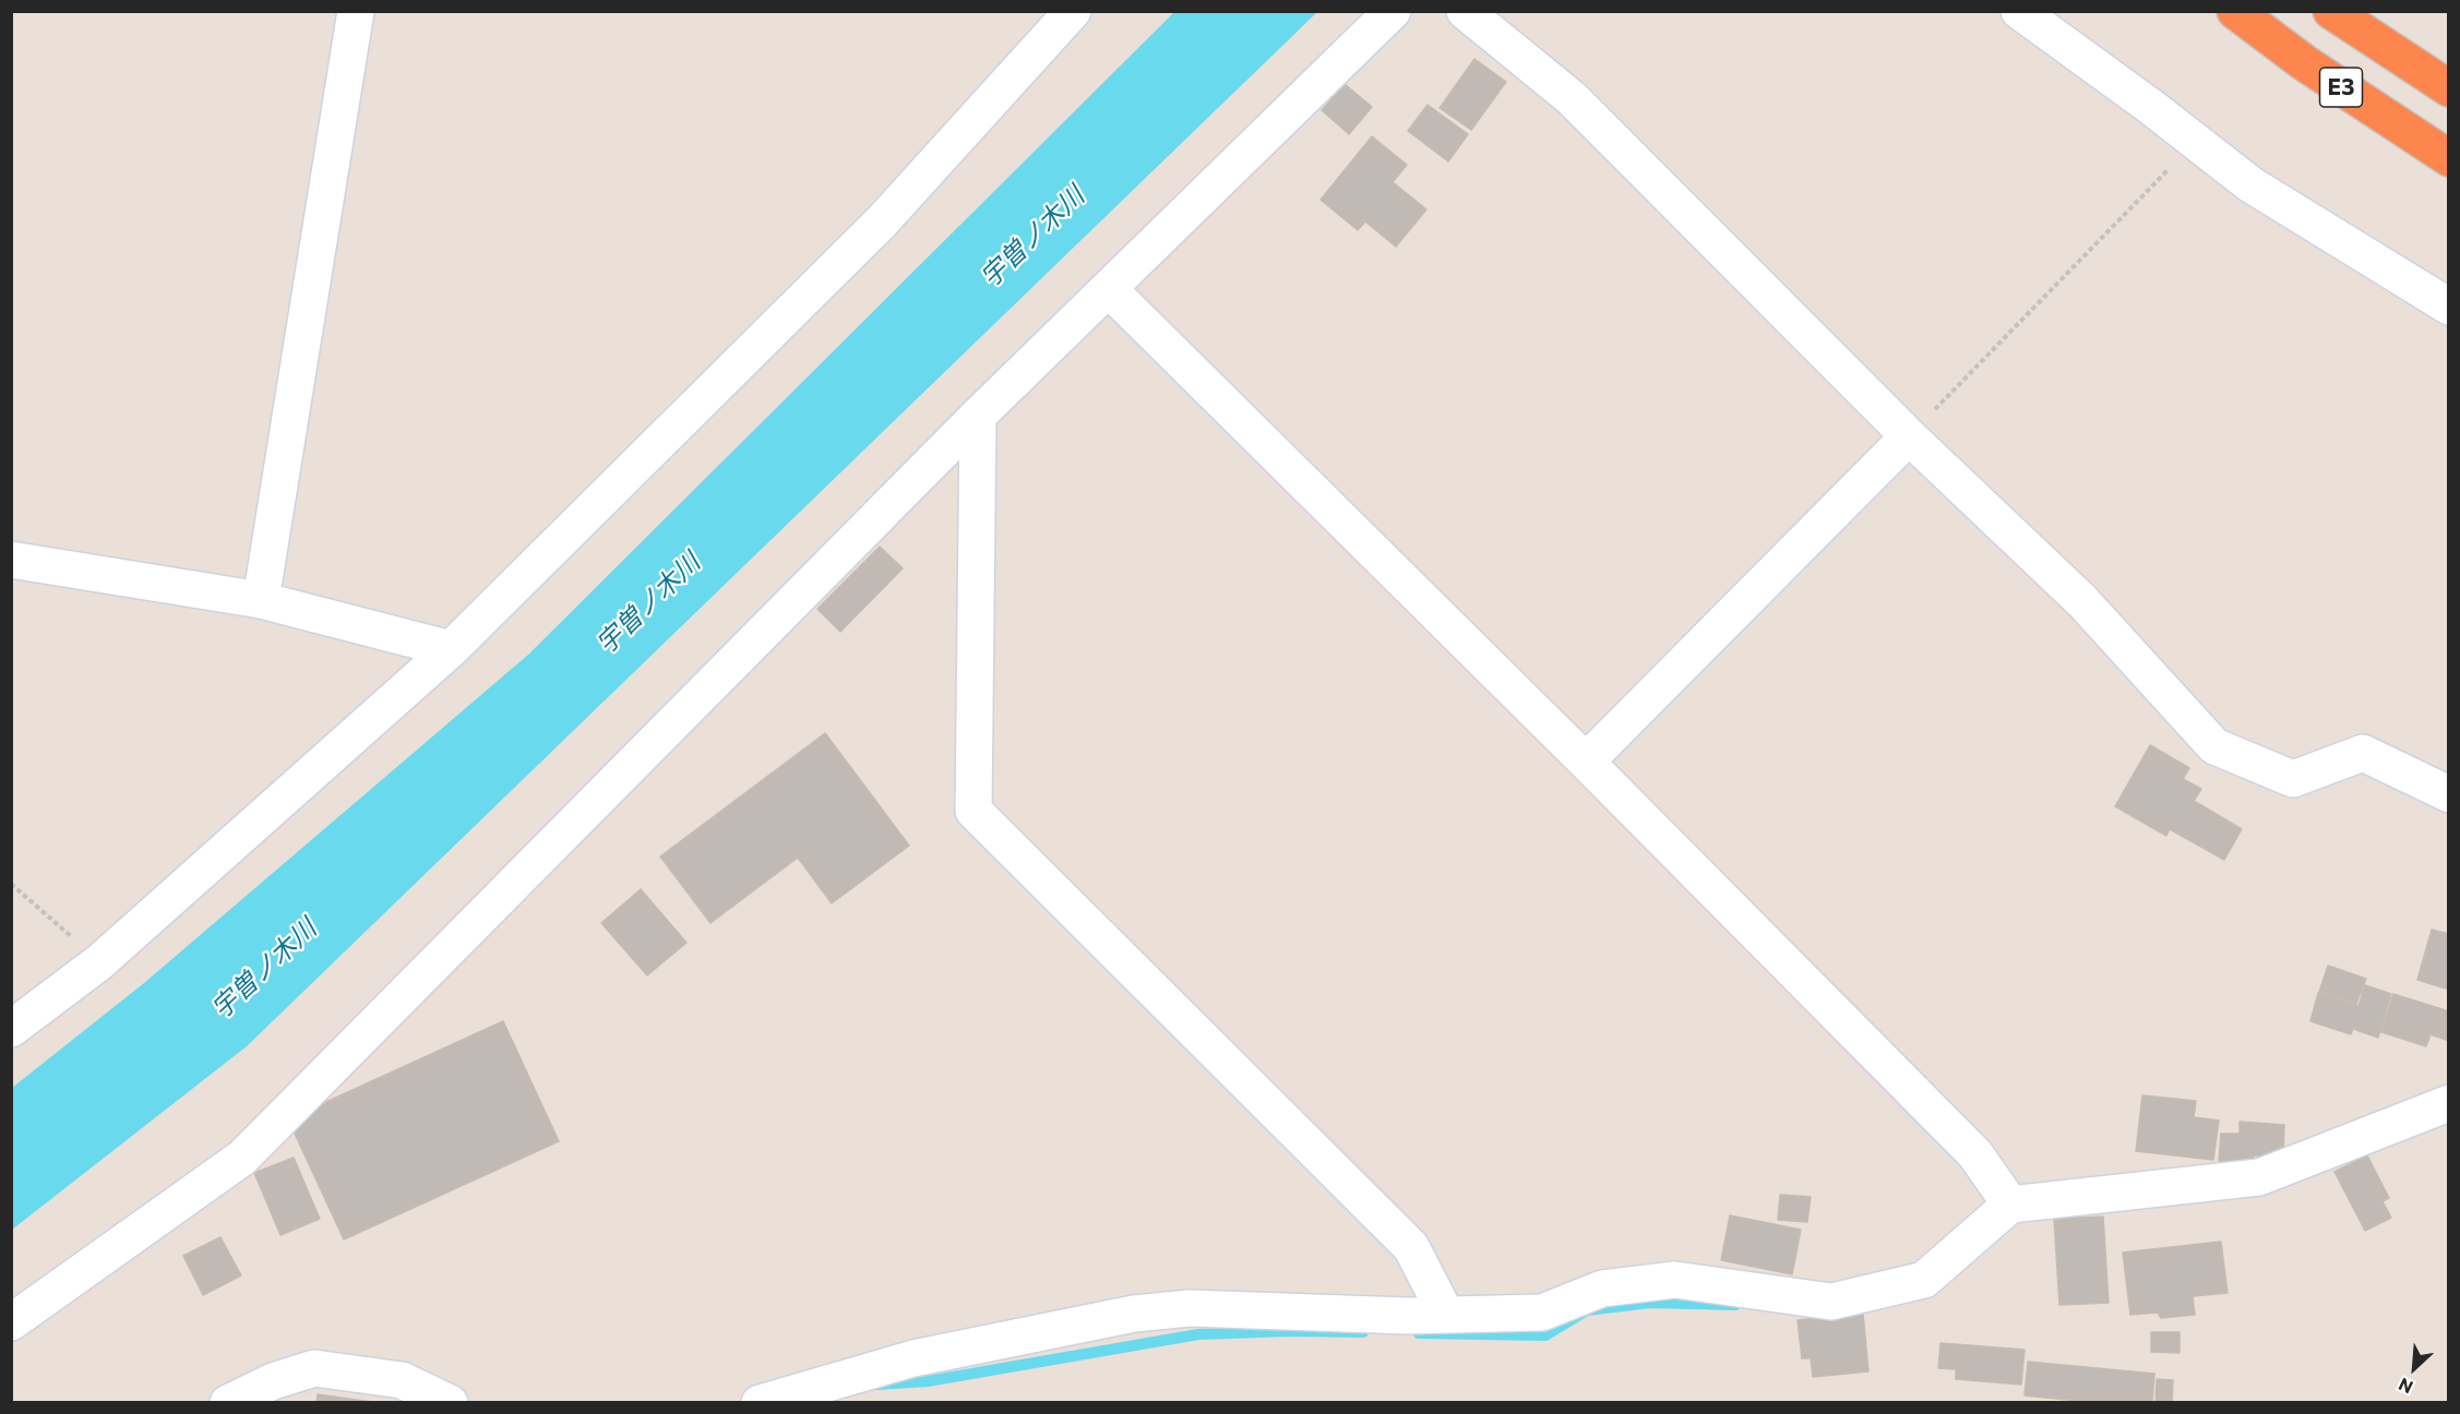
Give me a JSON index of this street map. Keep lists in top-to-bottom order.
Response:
{
  "streets": {
    "highway": ["E3"]
  },
  "water": ["宇曽ノ木川"],
  "north": "bottom left"
}
